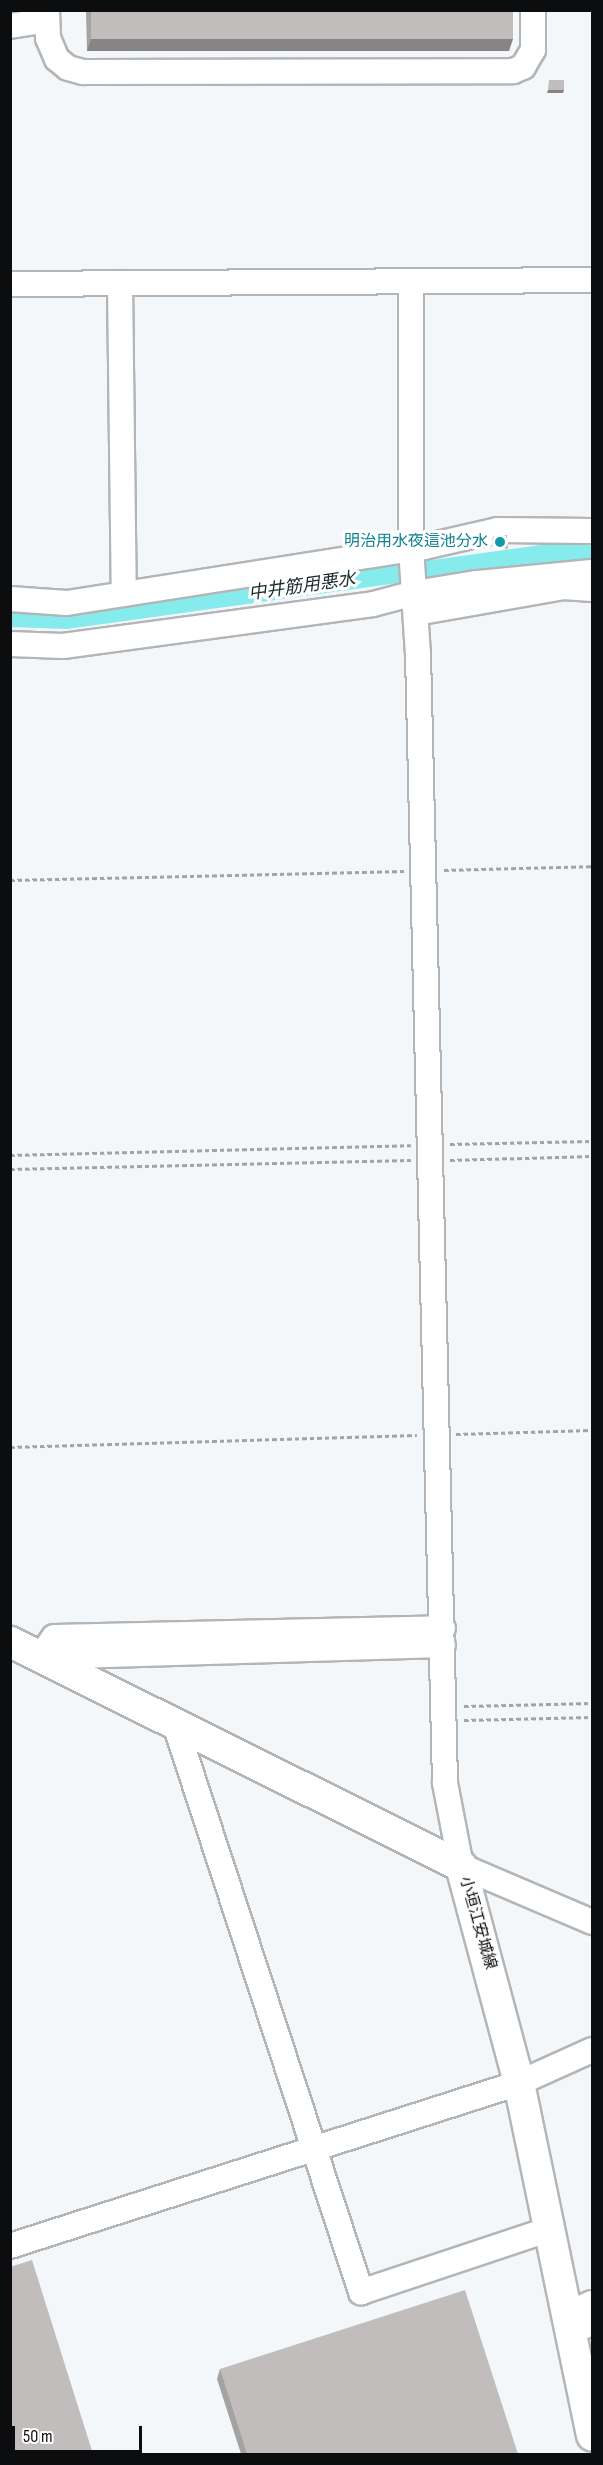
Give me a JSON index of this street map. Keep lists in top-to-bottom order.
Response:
{
  "streets": {
    "main road": ["小垣江安城線"]
  },
  "water": ["中井筋用悪水"],
  "places": ["明治用水夜這池分水"],
  "scale_bar": "50 m"
}
